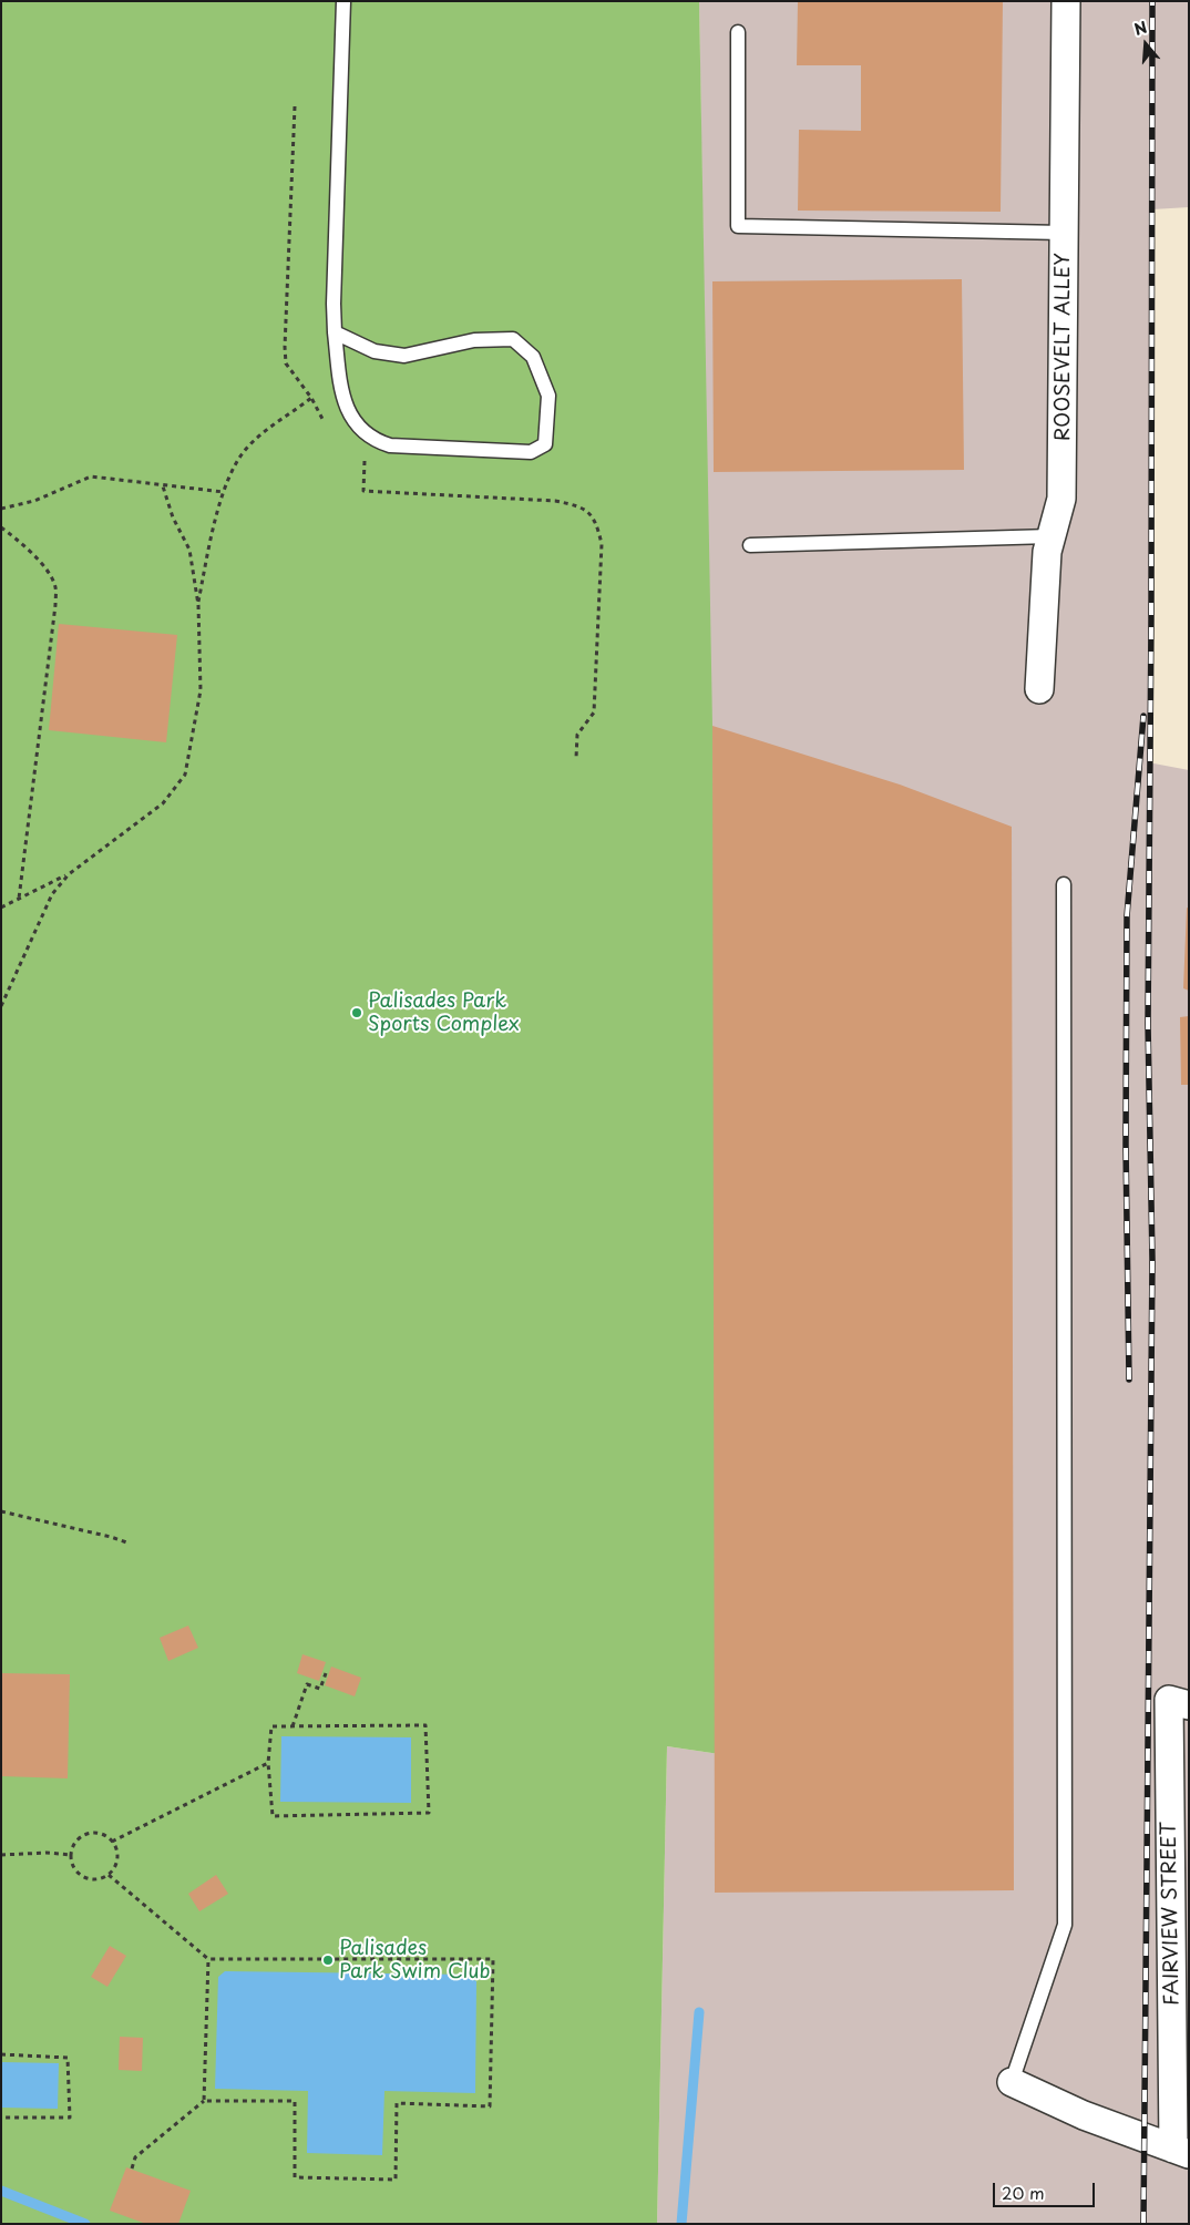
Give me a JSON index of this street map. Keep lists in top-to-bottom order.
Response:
{
  "streets": {
    "street": ["ROOSEVELT ALLEY", "FAIRVIEW STREET"]
  },
  "places": ["Palisades Park Sports Complex", "Palisades Park Swim Club"],
  "scale_bar": "20 m",
  "north": "top"
}
